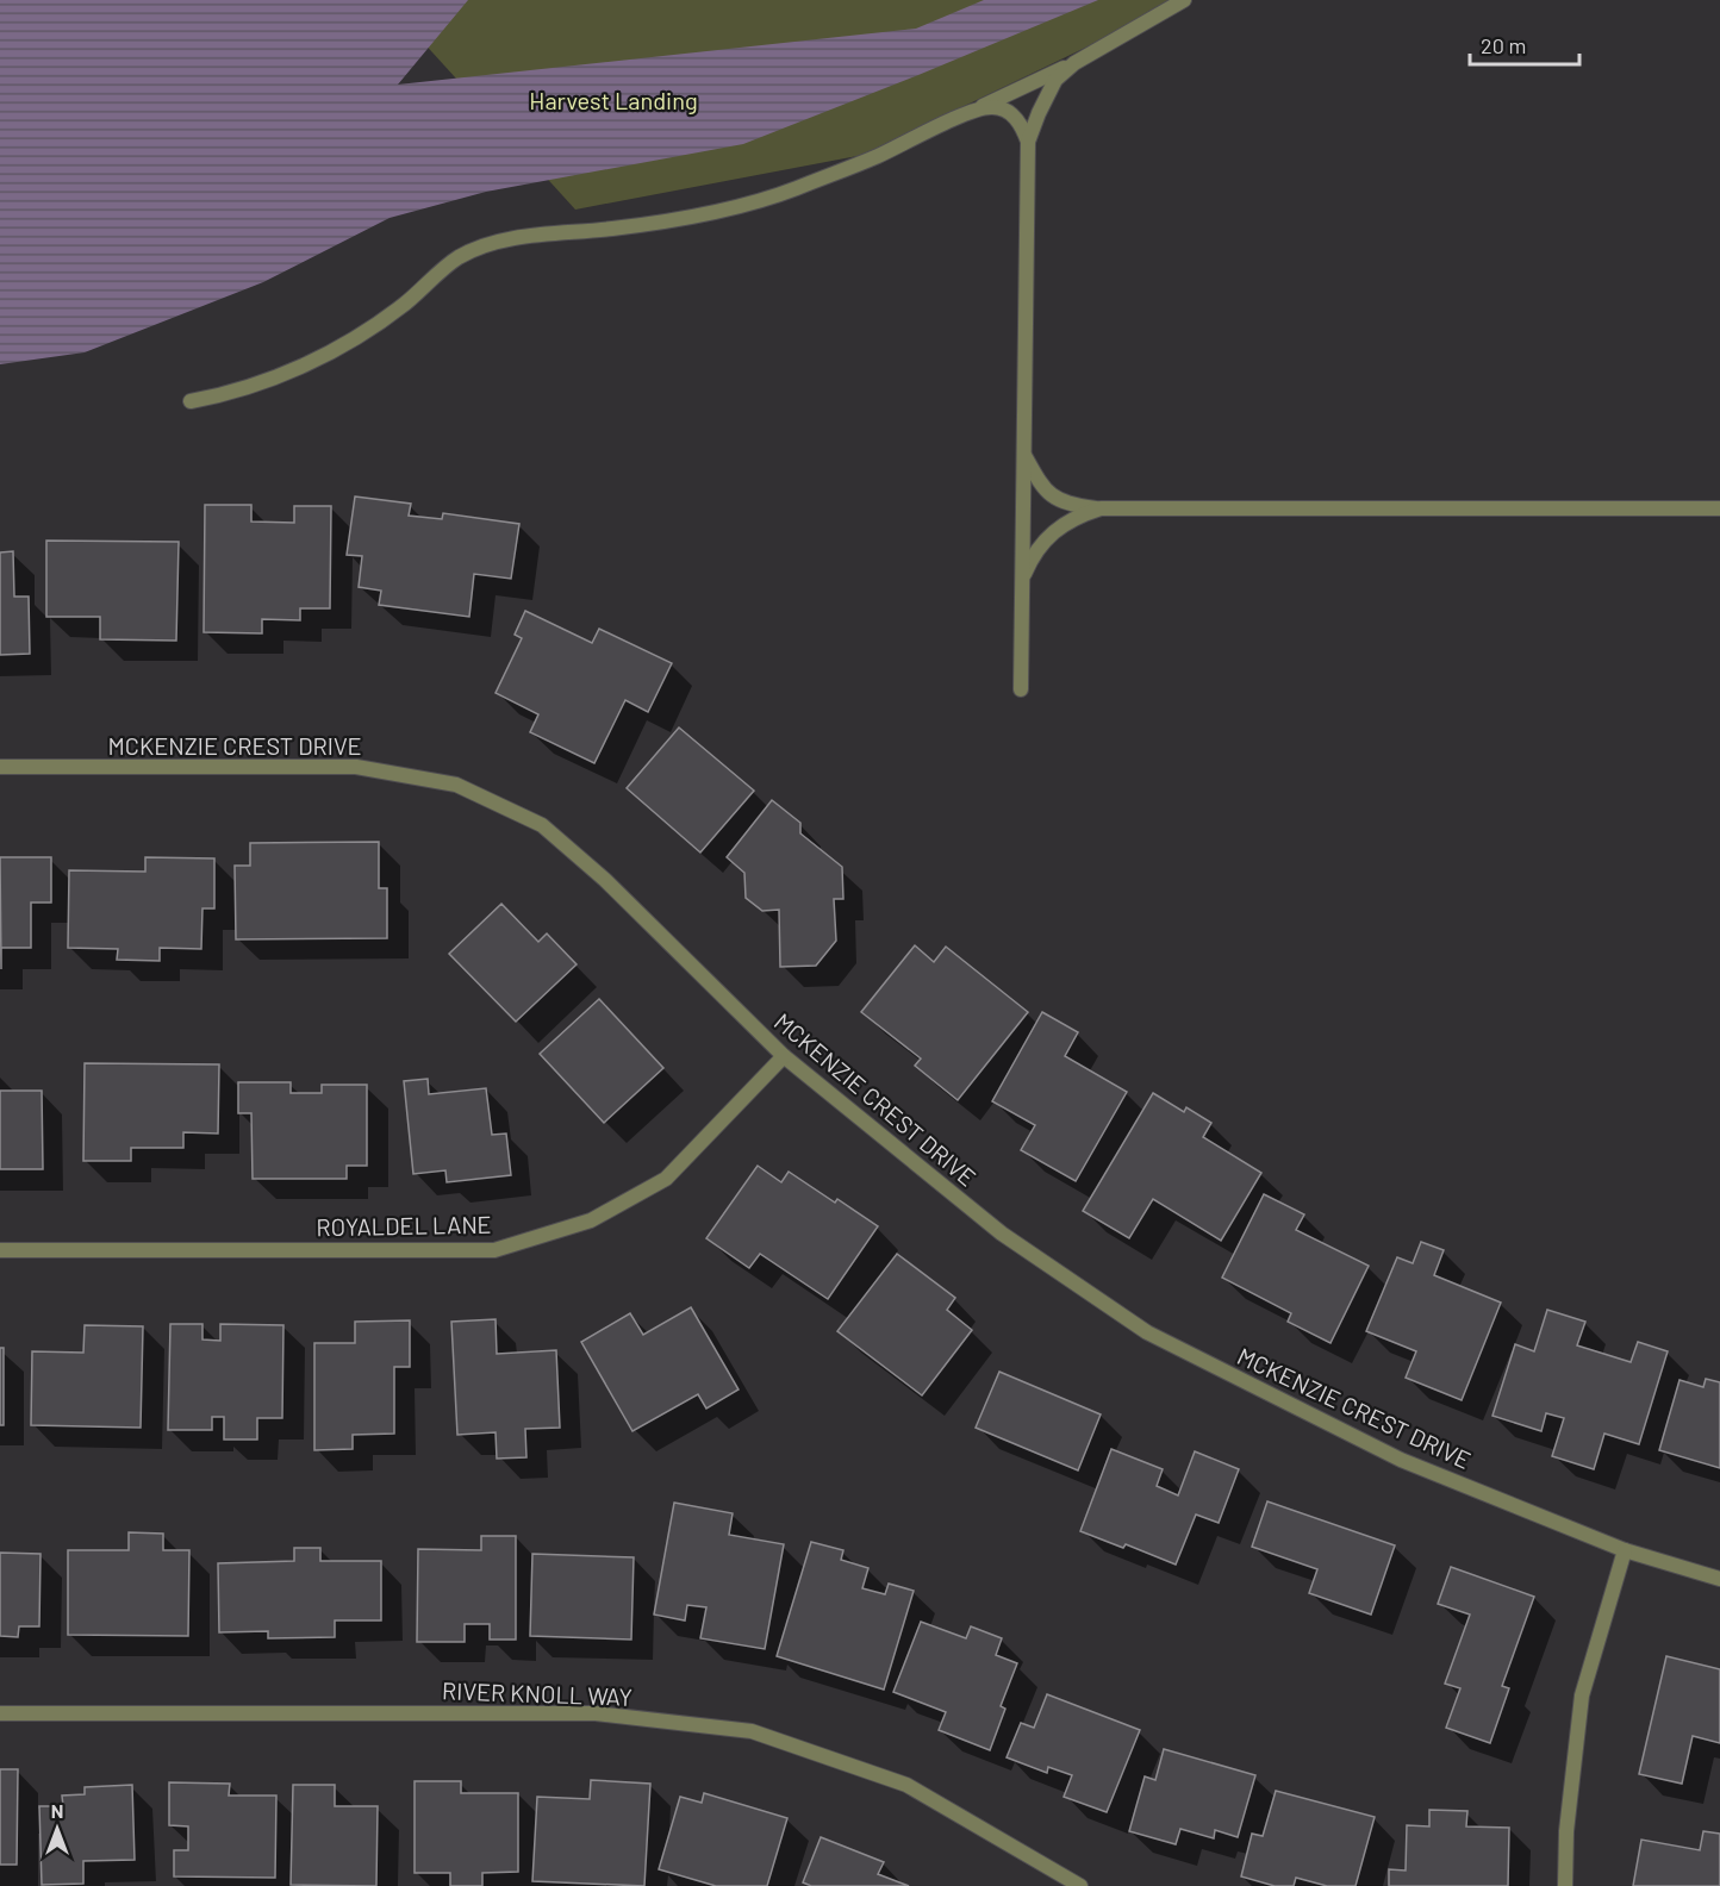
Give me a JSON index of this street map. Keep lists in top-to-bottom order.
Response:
{
  "streets": {
    "street": ["MCKENZIE CREST DRIVE", "ROYALDEL LANE", "RIVER KNOLL WAY"]
  },
  "crossings": [
    ["MCKENZIE CREST DRIVE", "ROYALDEL LANE"]
  ],
  "parks": ["Harvest Landing"],
  "scale_bar": "20 m",
  "north": "top"
}
